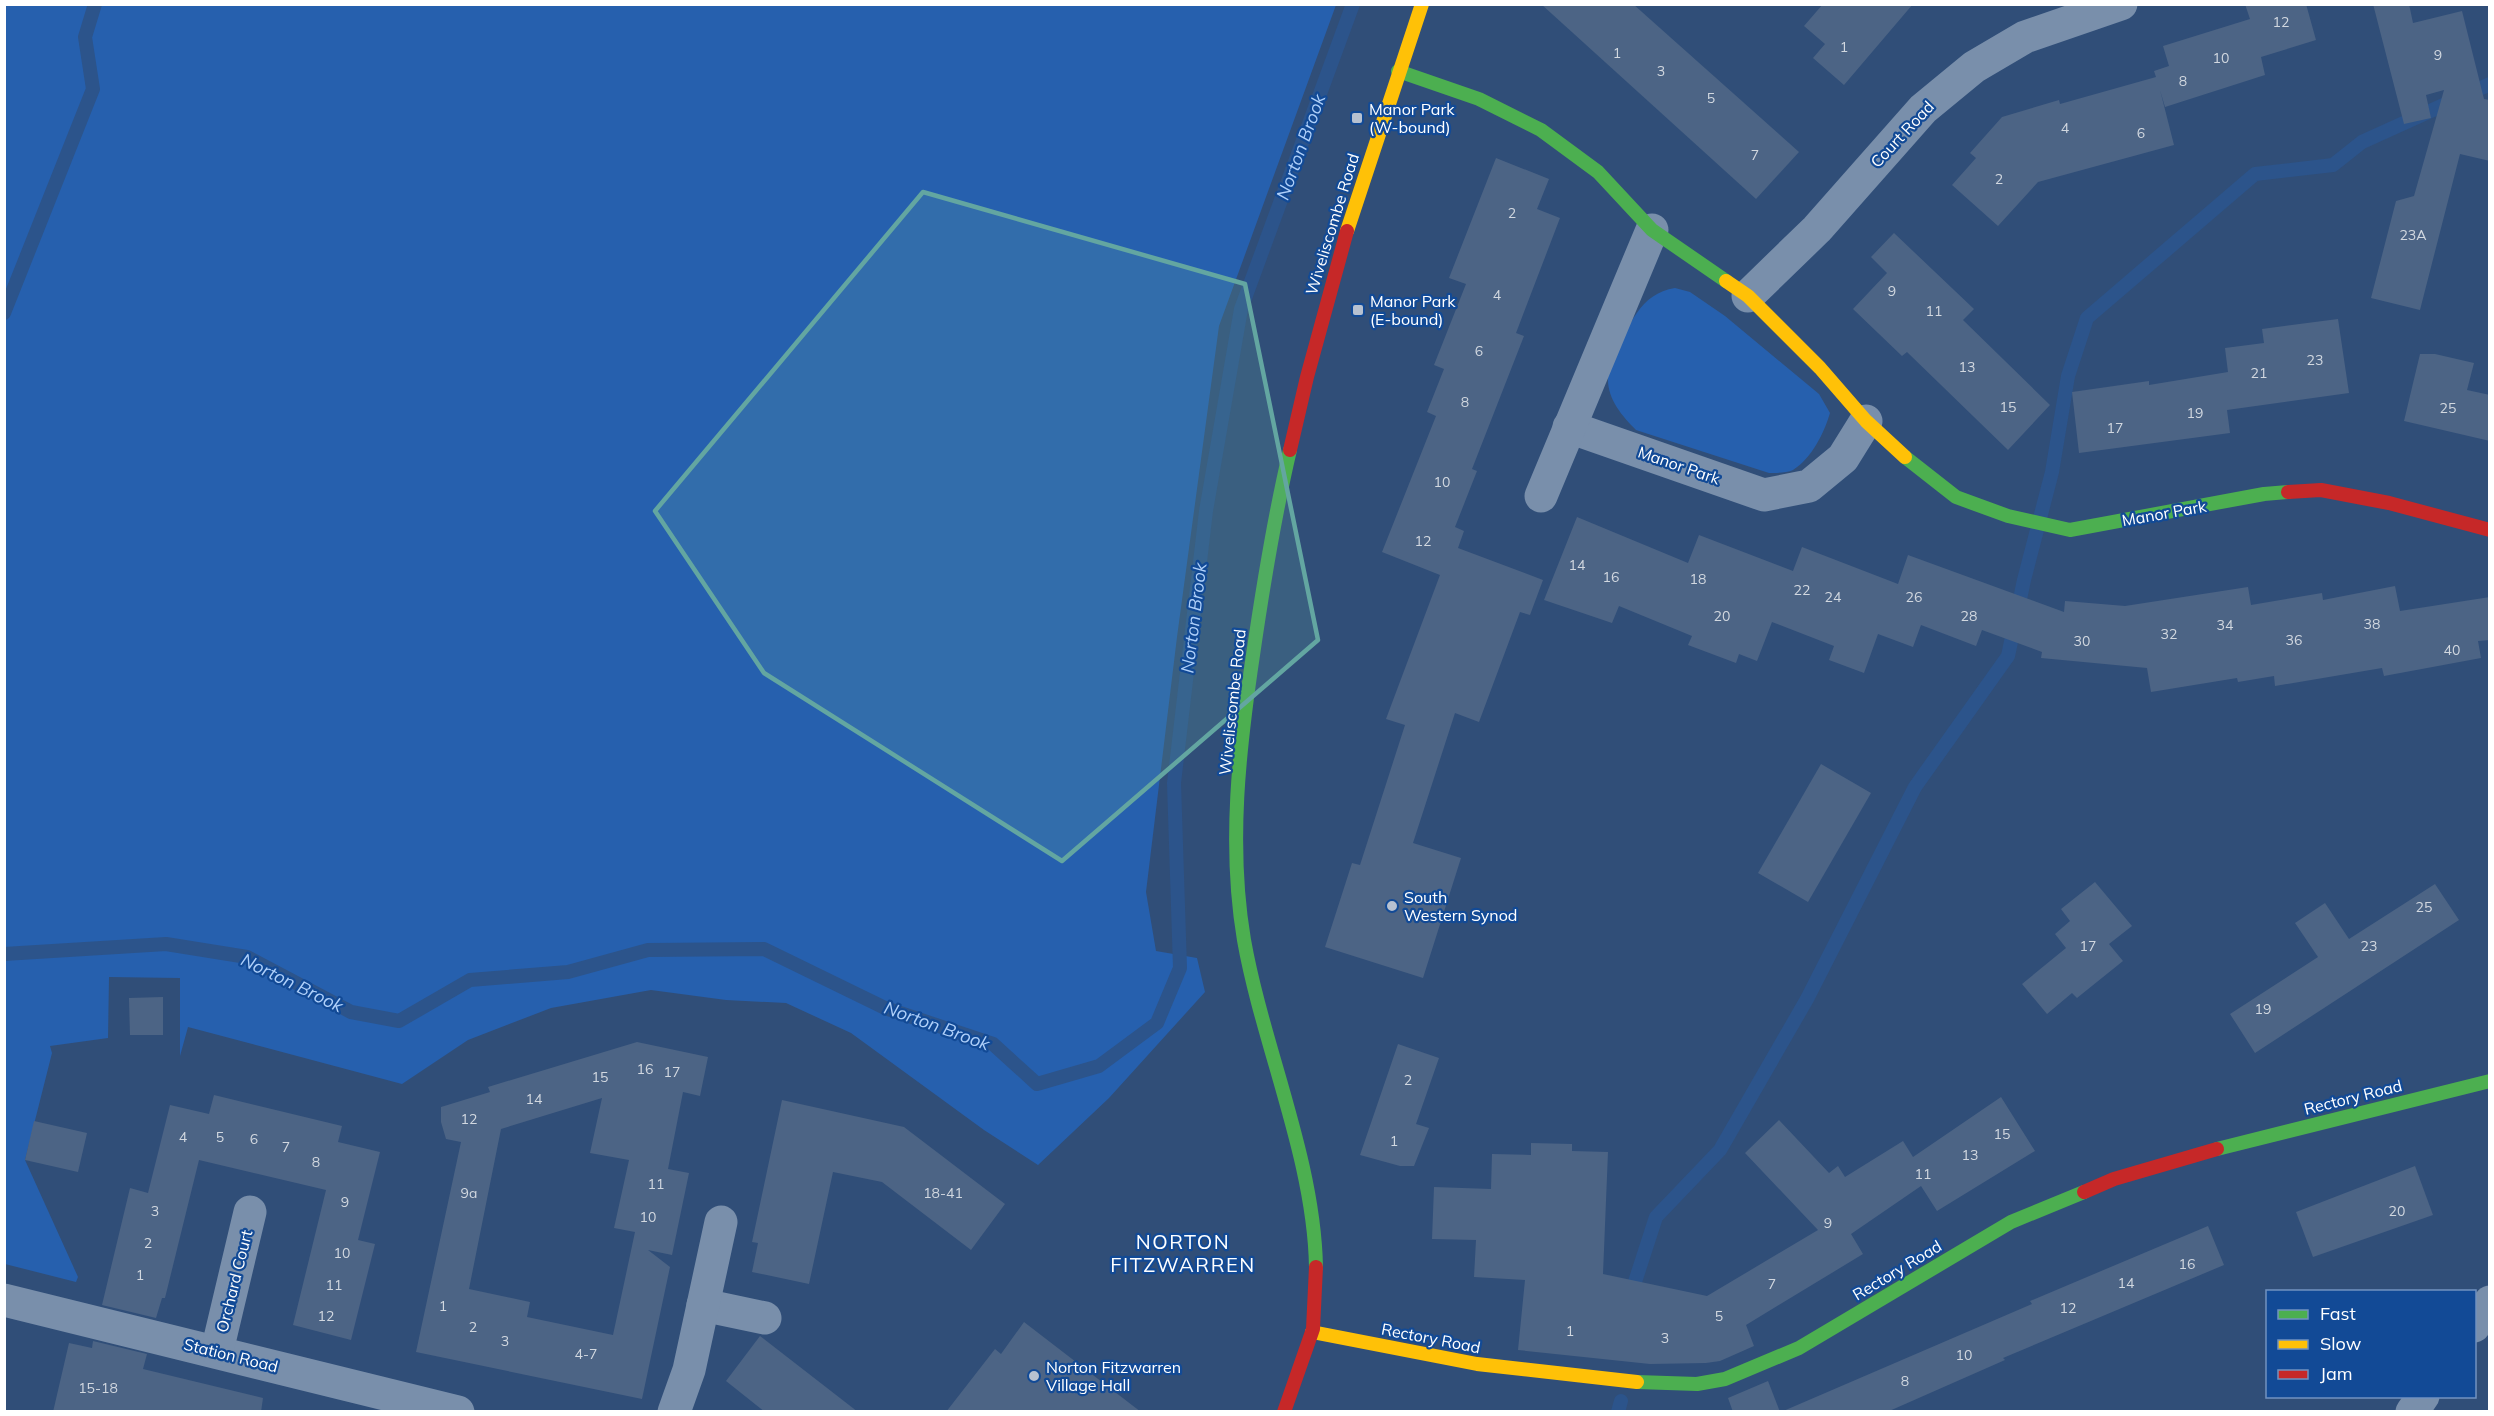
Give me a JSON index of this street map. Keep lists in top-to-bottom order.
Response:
{
  "streets": {
    "street": [
      "Court Road",
      "Wiveliscombe Road",
      "Manor Park",
      "Rectory Road",
      "Orchard Court",
      "Station Road"
    ]
  },
  "crossings": [
    ["Court Road", "Manor Park"],
    ["Wiveliscombe Road", "Manor Park"],
    ["Wiveliscombe Road", "Rectory Road"],
    ["Orchard Court", "Station Road"]
  ],
  "districts": ["NORTON FITZWARREN"],
  "water": ["Norton Brook"],
  "places": {
    "transit": ["Manor Park (W-bound)", "Manor Park (E-bound)"],
    "other": ["South Western Synod", "Norton Fitzwarren Village Hall"]
  },
  "house_numbers": [
    "12",
    "1",
    "1",
    "9",
    "10",
    "3",
    "8",
    "5",
    "4",
    "6",
    "7",
    "2",
    "2",
    "23A",
    "9",
    "4",
    "11",
    "6",
    "23",
    "13",
    "21",
    "8",
    "15",
    "25",
    "19",
    "17",
    "10",
    "12",
    "14",
    "16",
    "18",
    "22",
    "24",
    "26",
    "20",
    "28",
    "38",
    "34",
    "32",
    "36",
    "30",
    "40",
    "25",
    "17",
    "23",
    "19",
    "16",
    "17",
    "15",
    "2",
    "14",
    "12",
    "15",
    "4",
    "5",
    "6",
    "1",
    "7",
    "13",
    "8",
    "11",
    "11",
    "9a",
    "18-41",
    "9",
    "3",
    "20",
    "10",
    "9",
    "2",
    "10",
    "16",
    "1",
    "14",
    "7",
    "11",
    "1",
    "12",
    "12",
    "5",
    "2",
    "1",
    "3",
    "3",
    "4-7",
    "10",
    "8",
    "15-18"
  ],
  "legend": ["Fast", "Slow", "Jam"]
}
